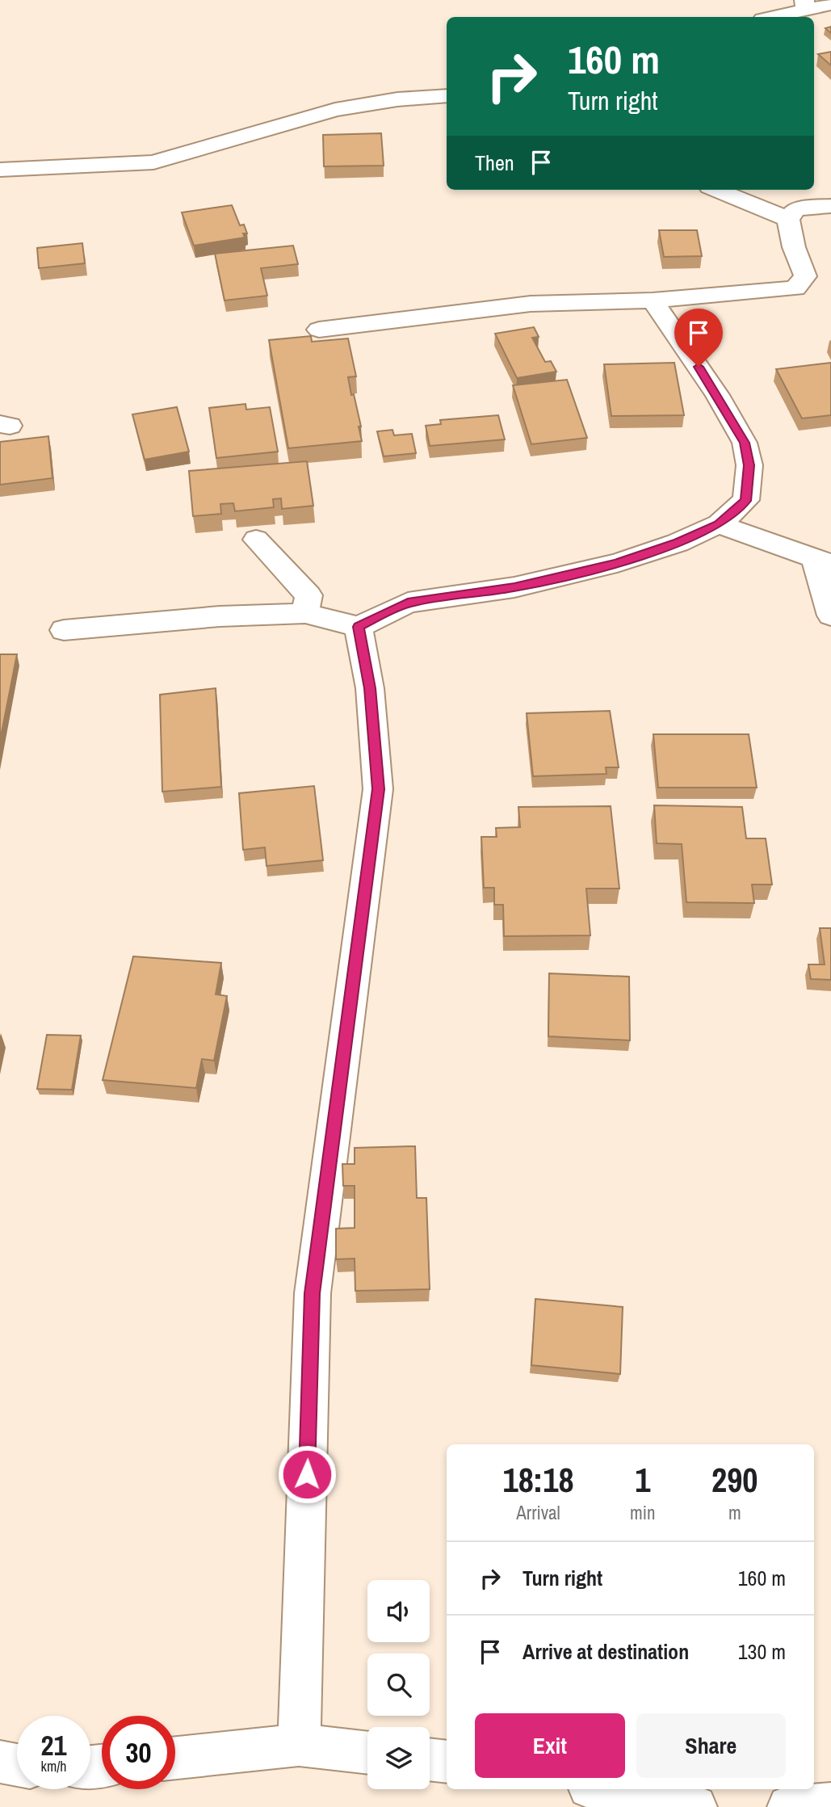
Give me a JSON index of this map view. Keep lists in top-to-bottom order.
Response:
{
  "page": {
    "turn": ["160 m", "Turn right"],
    "then": "Then",
    "eta": [
      "18:18",
      "Arrival",
      "1",
      "min",
      "290",
      "m"
    ],
    "list": [
      {
        "name": "Turn right",
        "value": "160 m"
      },
      {
        "name": "Arrive at destination",
        "value": "130 m"
      }
    ],
    "buttons": ["Exit", "Share"],
    "speed": "21 km/h",
    "limit": "30"
  }
}
